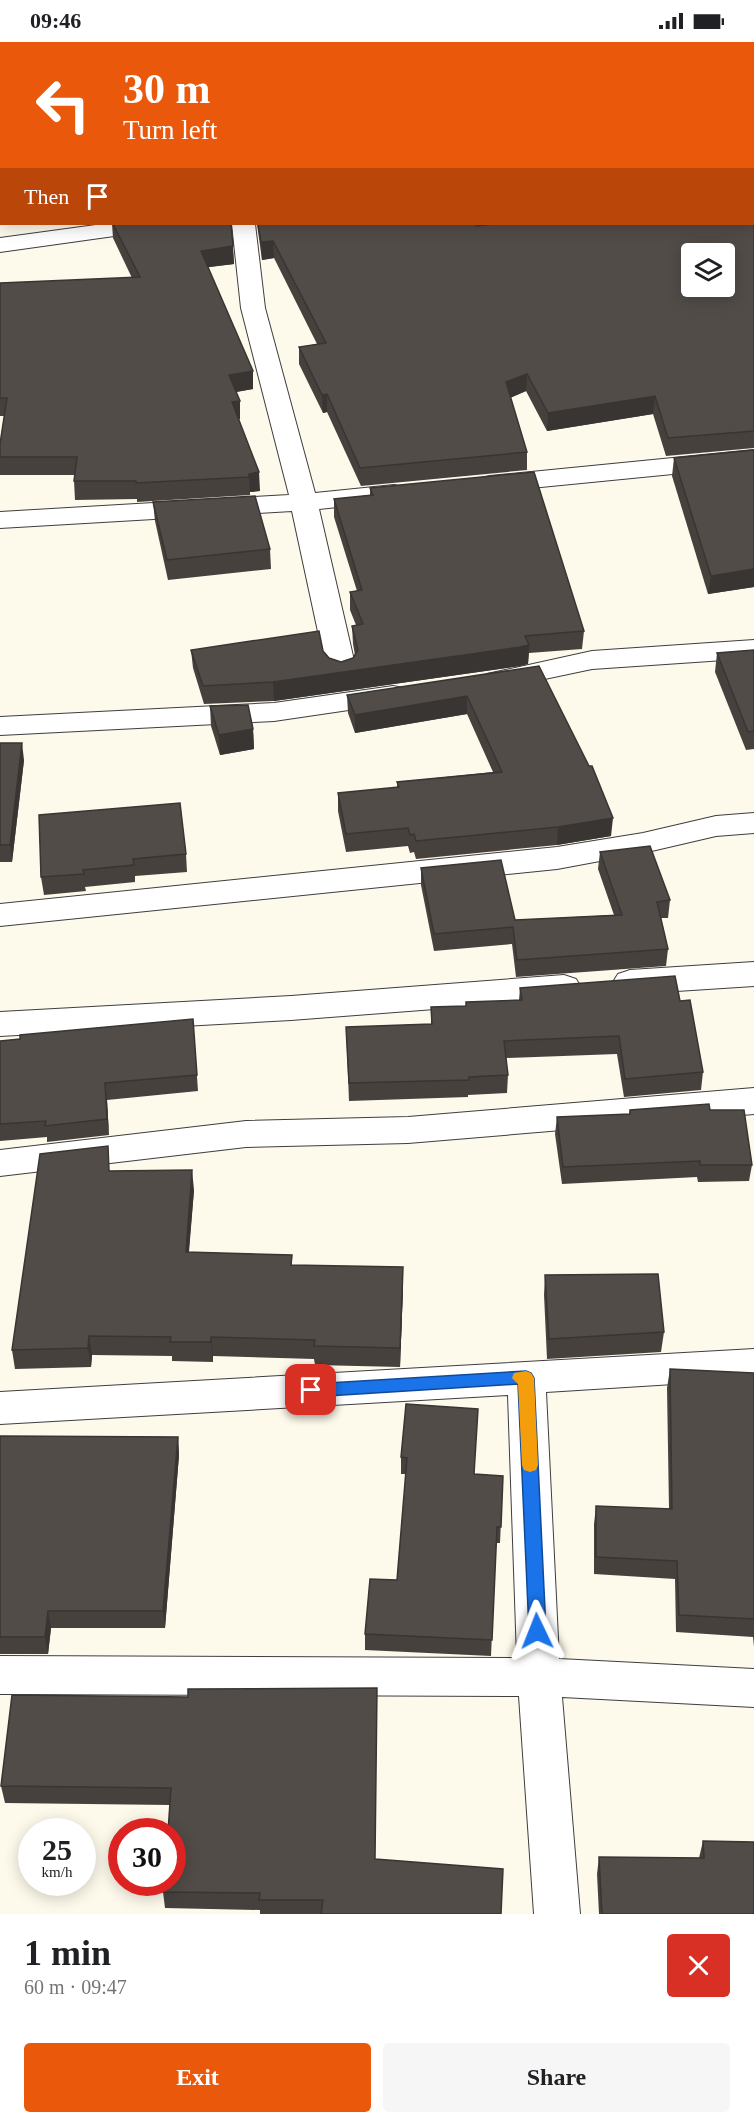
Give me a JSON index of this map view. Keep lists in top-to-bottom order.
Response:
{
  "page": {
    "status": "09:46",
    "turn": ["30 m", "Turn left"],
    "then": "Then",
    "speed": "25 km/h",
    "limit": "30",
    "heading": ["1 min", "60 m · 09:47"],
    "buttons": ["Exit", "Share"]
  }
}
